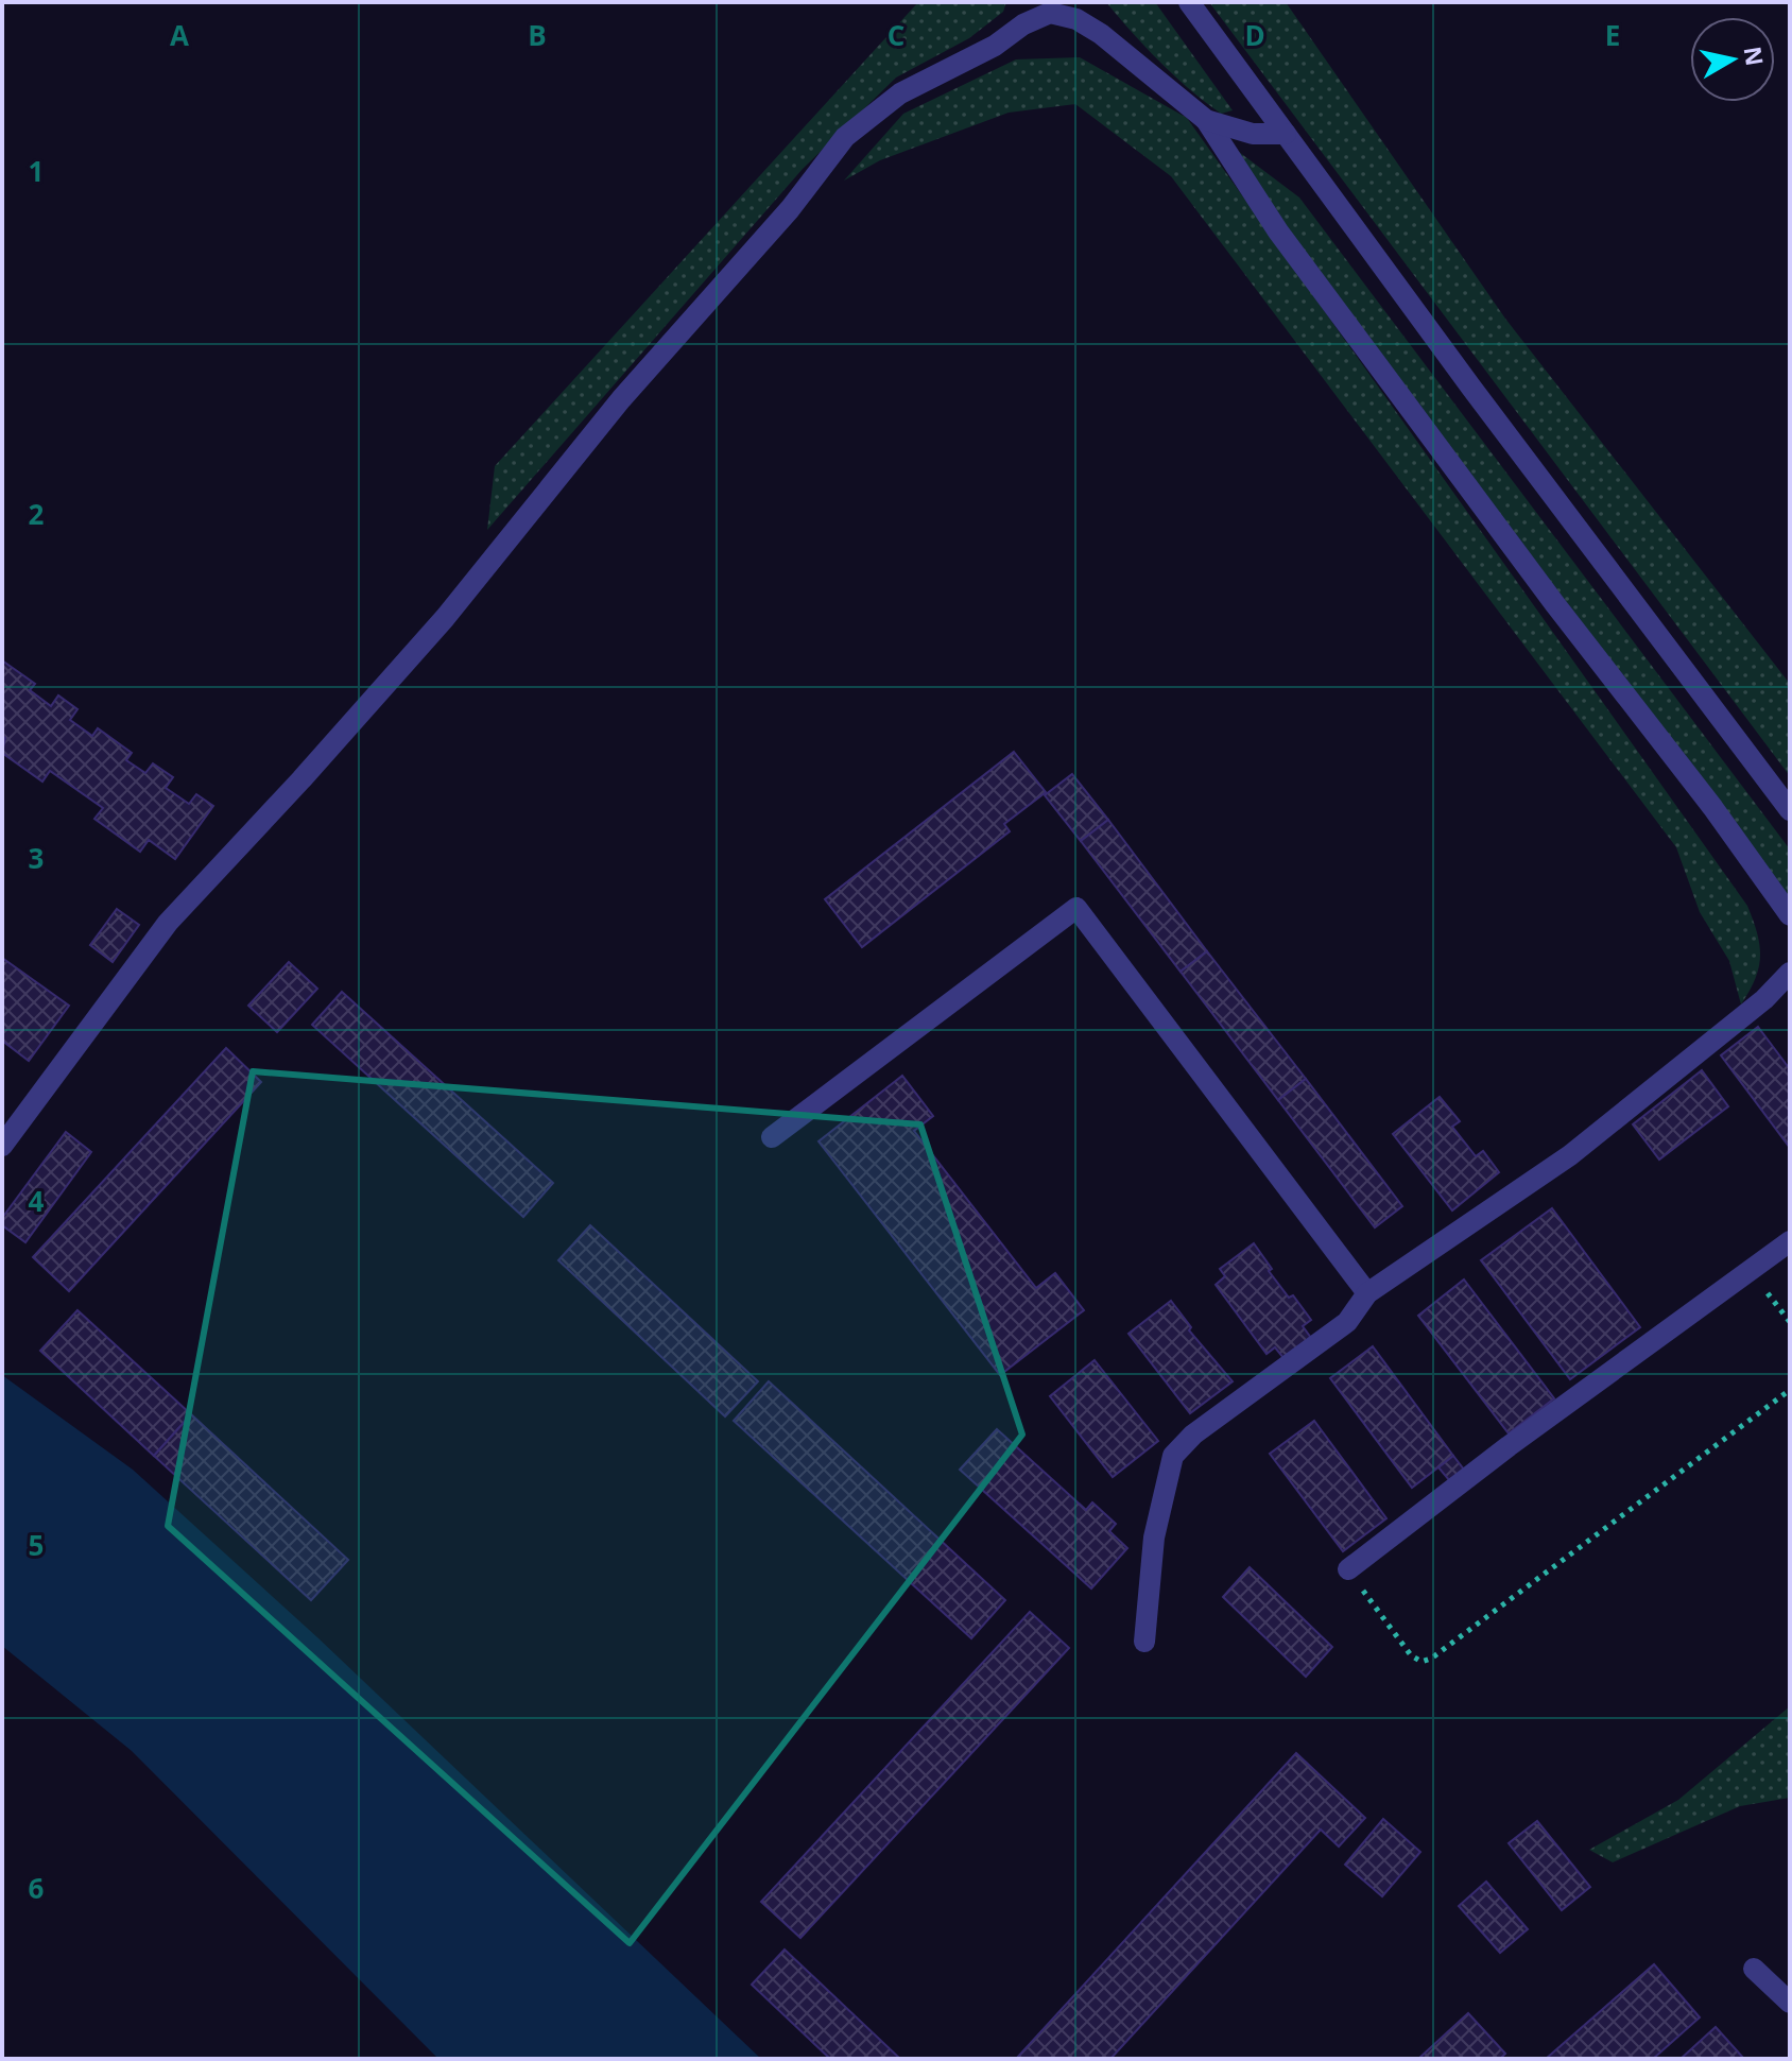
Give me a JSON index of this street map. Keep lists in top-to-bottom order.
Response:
{
  "north": "right",
  "grid": {
    "columns": [
      "A",
      "B",
      "C",
      "D",
      "E"
    ],
    "rows": [
      "1",
      "2",
      "3",
      "4",
      "5",
      "6"
    ]
  }
}
